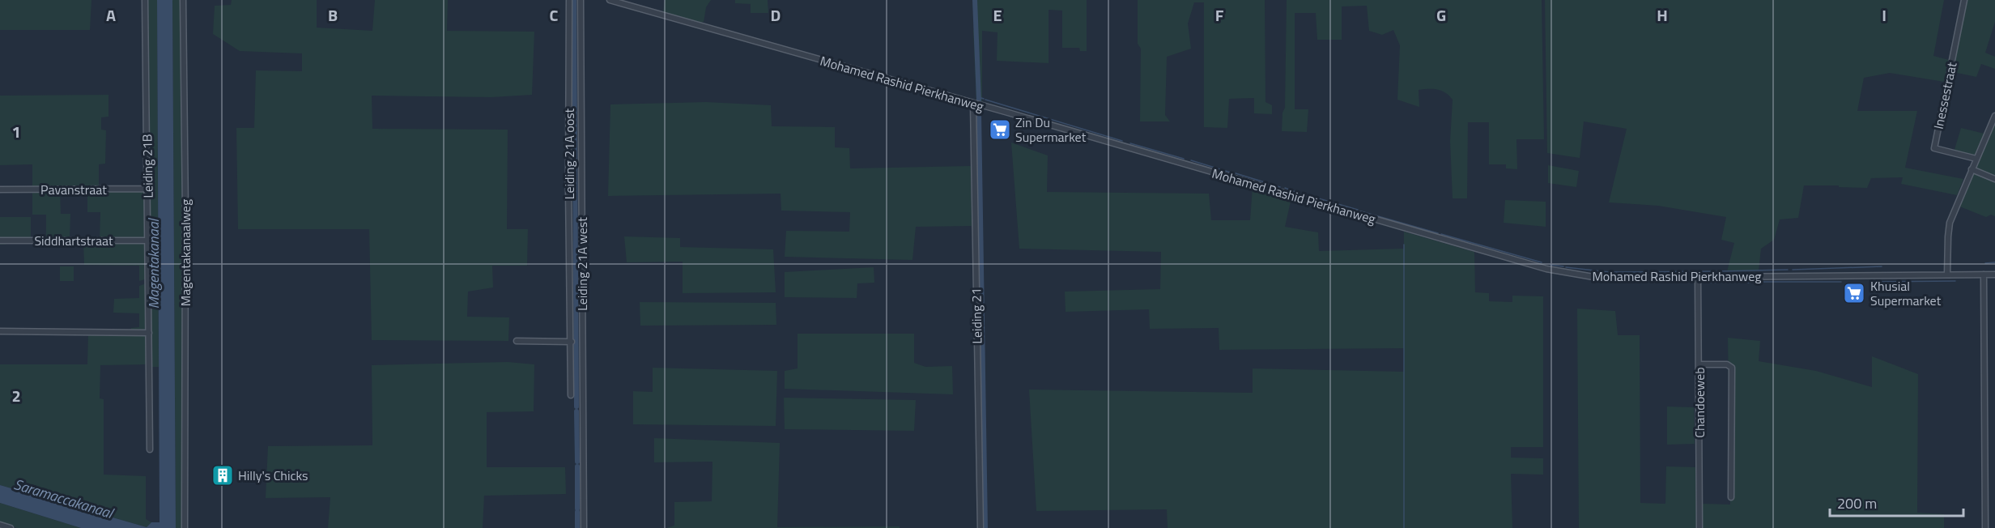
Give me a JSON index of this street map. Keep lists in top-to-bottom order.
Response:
{
  "streets": {
    "street": [
      "Mohamed Rashid Pierkhanweg",
      "Inessestraat",
      "Leiding 21A oost",
      "Leiding 21B",
      "Pavanstraat",
      "Siddhartstraat",
      "Magentakanaalweg",
      "Leiding 21A west",
      "Leiding 21",
      "Chandoeweb"
    ]
  },
  "crossings": [
    ["Mohamed Rashid Pierkhanweg", "Leiding 21"],
    ["Mohamed Rashid Pierkhanweg", "Chandoeweb"],
    ["Leiding 21B", "Pavanstraat"],
    ["Leiding 21B", "Siddhartstraat"]
  ],
  "water": ["Magentakanaal", "Saramaccakanaal"],
  "places": {
    "supermarket": ["Zin Du Supermarket", "Khusial Supermarket"],
    "building": ["Hilly's Chicks"]
  },
  "scale_bar": "200 m",
  "grid": {
    "columns": [
      "A",
      "B",
      "C",
      "D",
      "E",
      "F",
      "G",
      "H",
      "I"
    ],
    "rows": ["1", "2"]
  }
}
